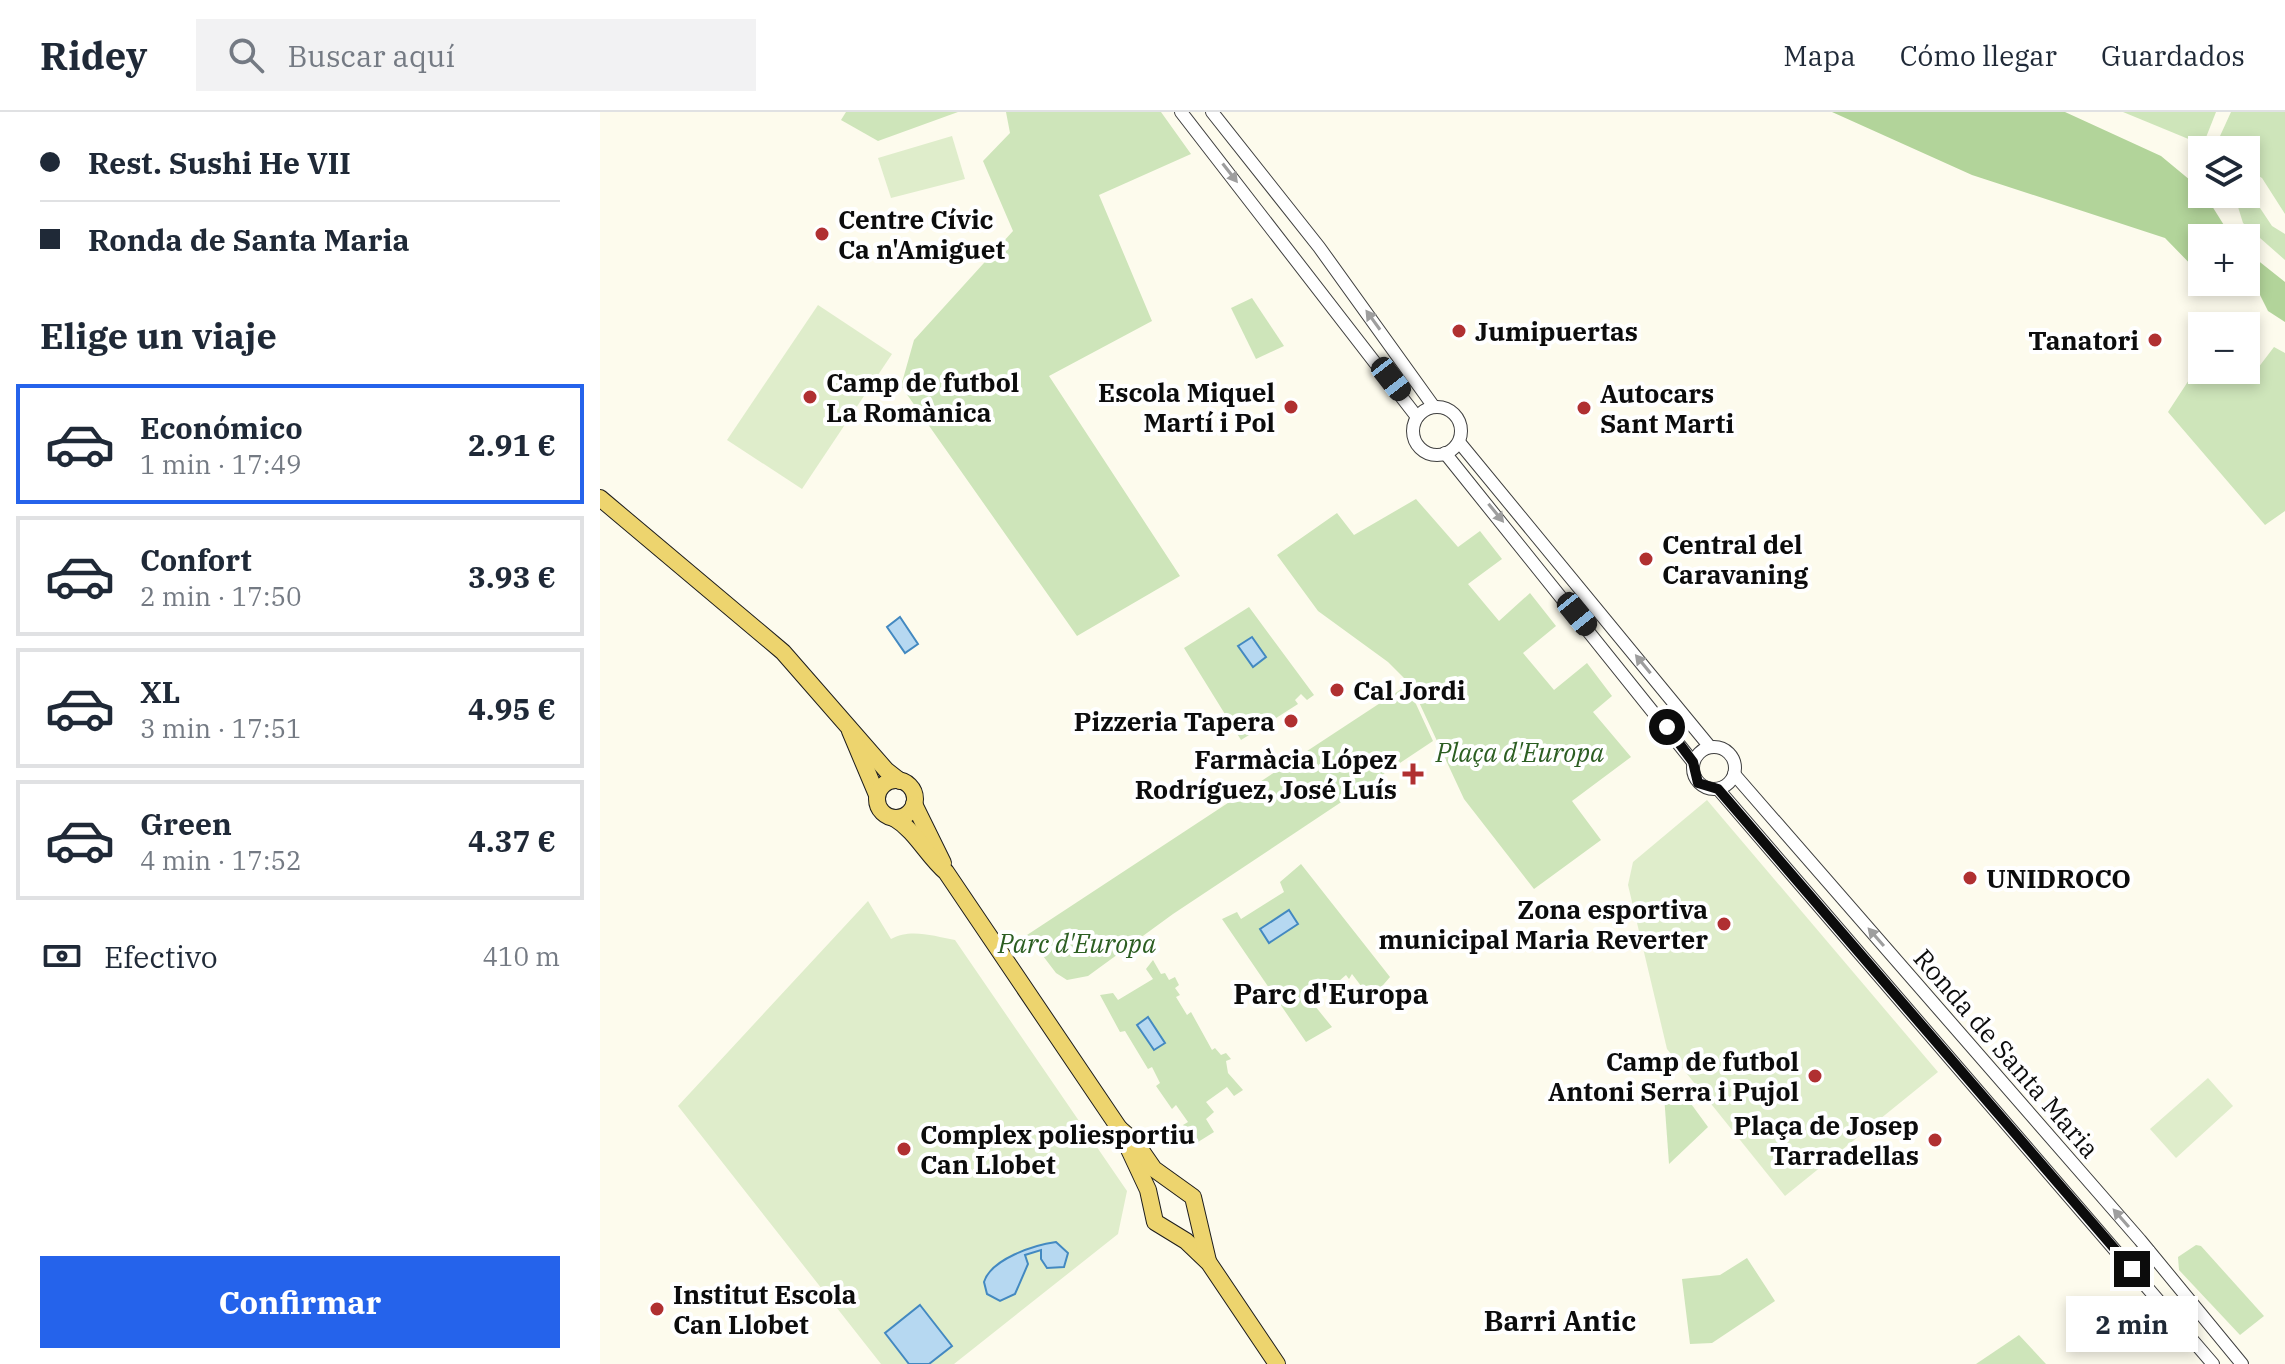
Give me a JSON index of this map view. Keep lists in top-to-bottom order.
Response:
{
  "streets": {
    "street": ["Ronda de Santa Maria"]
  },
  "districts": ["Parc d'Europa", "Barri Antic"],
  "parks": ["Plaça d'Europa", "Parc d'Europa"],
  "places": {
    "other": [
      "Centre Cívic Ca n'Amiguet",
      "Jumipuertas",
      "Tanatori",
      "Camp de futbol La Romànica",
      "Escola Miquel Martí i Pol",
      "Autocars Sant Marti",
      "Central del Caravaning",
      "Cal Jordi",
      "Pizzeria Tapera",
      "UNIDROCO",
      "Zona esportiva municipal Maria Reverter",
      "Camp de futbol Antoni Serra i Pujol",
      "Plaça de Josep Tarradellas",
      "Complex poliesportiu Can Llobet",
      "Institut Escola Can Llobet"
    ],
    "health": ["Farmàcia López Rodríguez, José Luís"]
  },
  "page": {
    "header": "Ridey",
    "search": "Buscar aquí",
    "nav": ["Mapa", "Cómo llegar", "Guardados"],
    "banner": ["Rest. Sushi He VII", "Ronda de Santa Maria"],
    "map_buttons": ["+", "−"],
    "heading": "Elige un viaje",
    "list": [
      {
        "name": "Económico",
        "note": "1 min · 17:49",
        "value": "2.91 €"
      },
      {
        "name": "Confort",
        "note": "2 min · 17:50",
        "value": "3.93 €"
      },
      {
        "name": "XL",
        "note": "3 min · 17:51",
        "value": "4.95 €"
      },
      {
        "name": "Green",
        "note": "4 min · 17:52",
        "value": "4.37 €"
      }
    ],
    "pay": ["Efectivo", "410 m"],
    "buttons": "Confirmar",
    "bubble": "2 min"
  }
}
